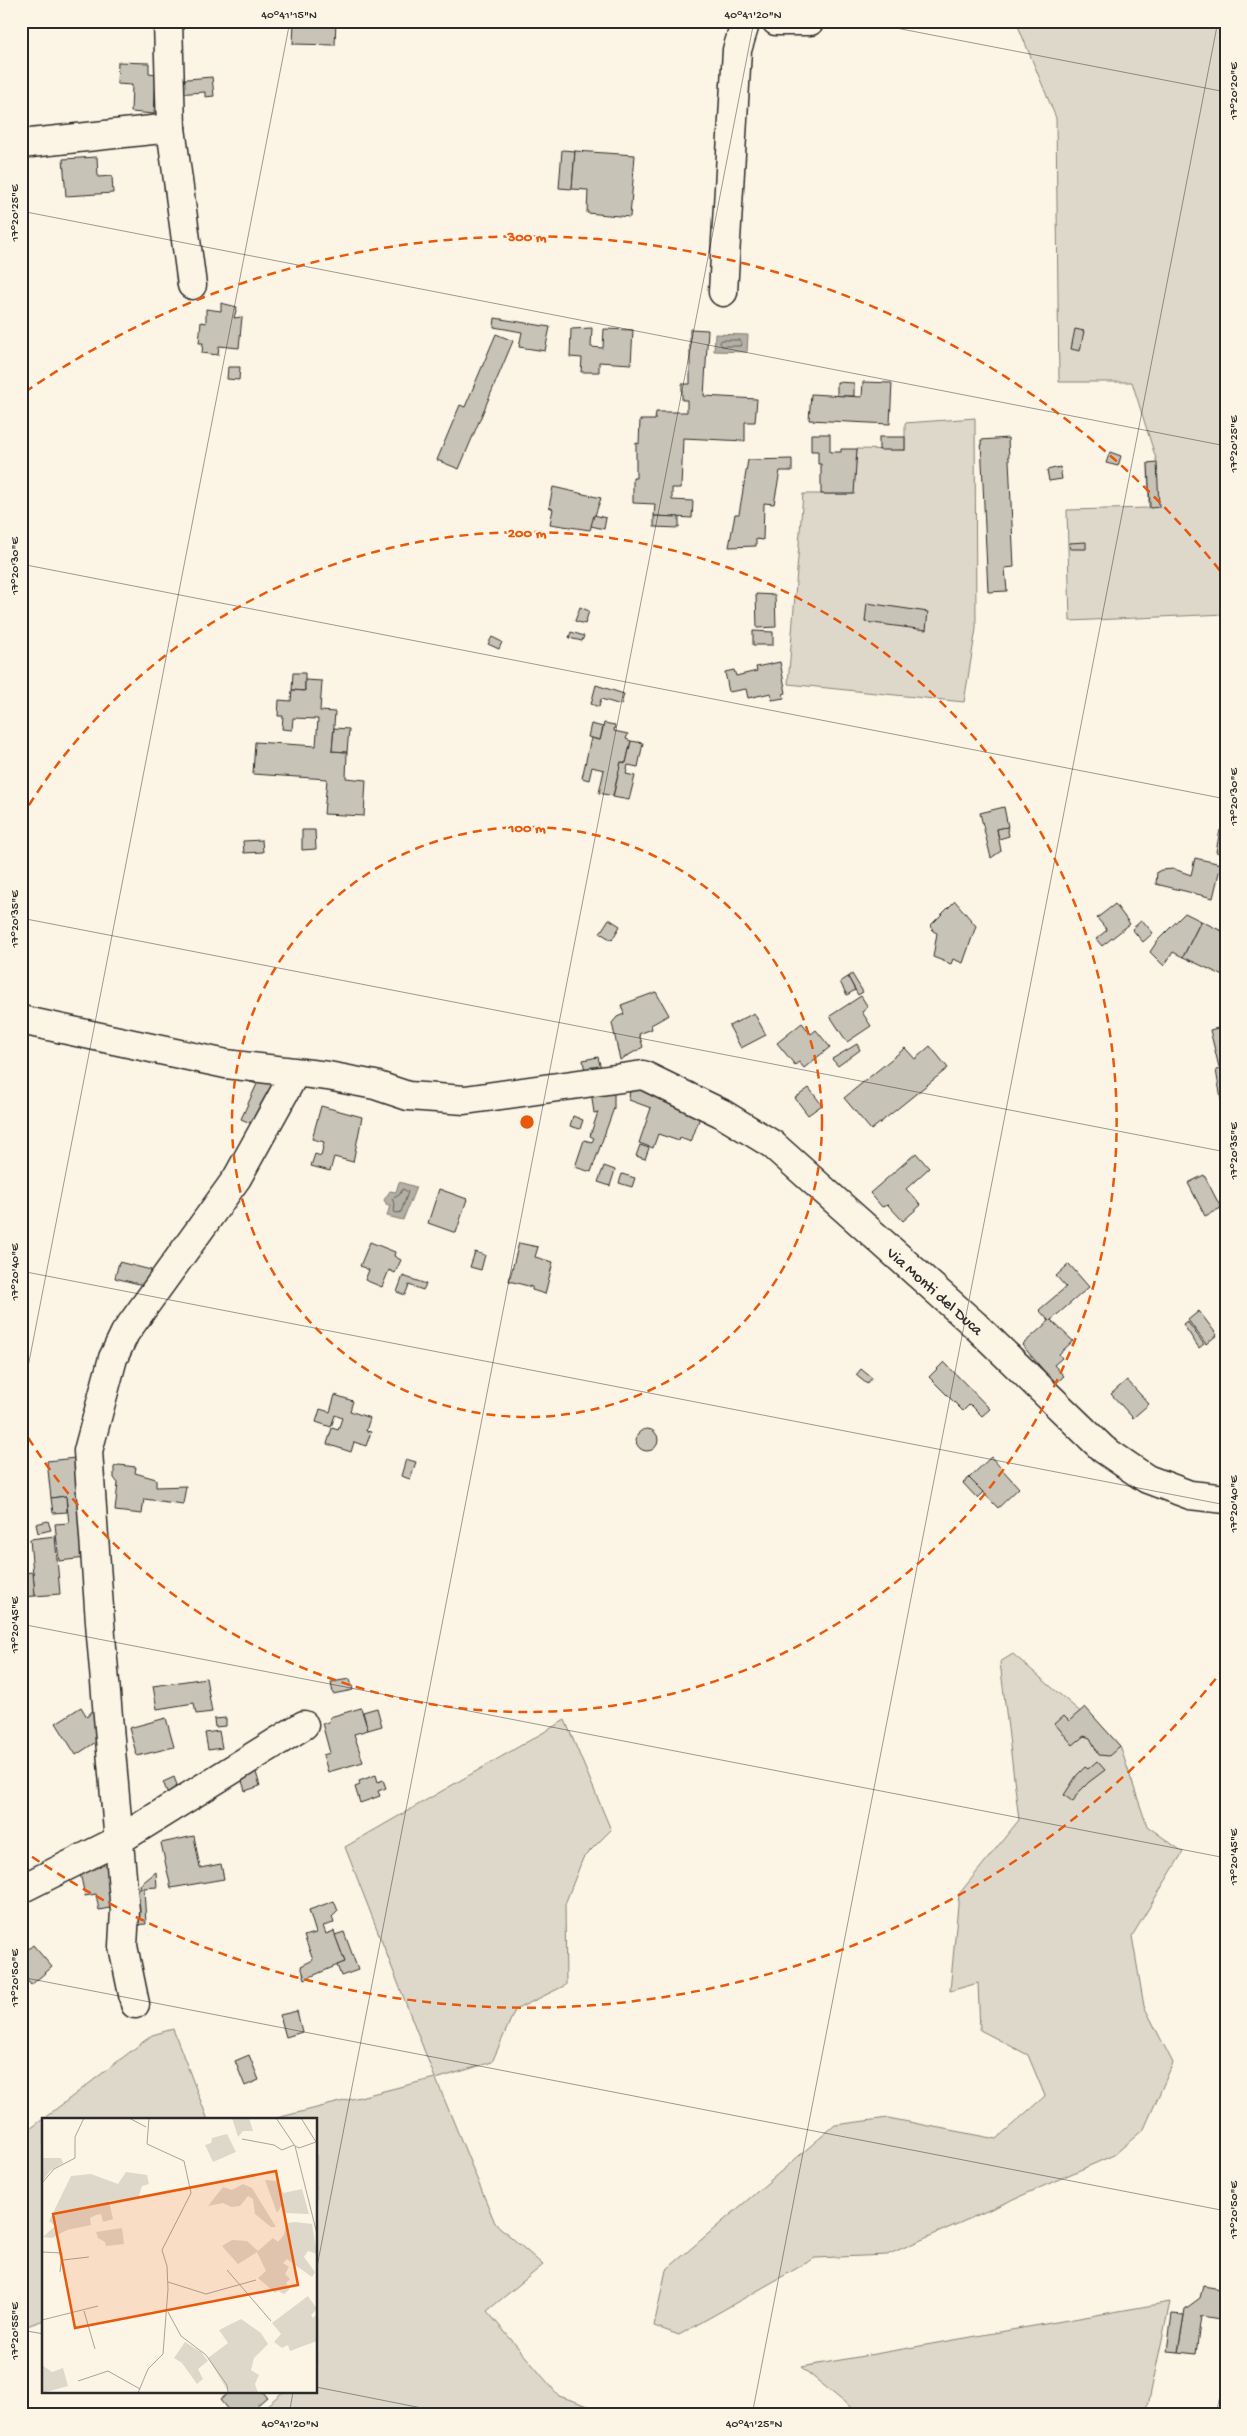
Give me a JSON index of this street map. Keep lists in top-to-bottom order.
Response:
{
  "streets": {
    "street": ["Via Monti del Duca"]
  },
  "coordinates": [
    "40°41'15\"N",
    "40°41'20\"N",
    "17°20'20\"E",
    "17°20'25\"E",
    "17°20'30\"E",
    "17°20'35\"E",
    "17°20'40\"E",
    "17°20'45\"E",
    "17°20'50\"E",
    "17°20'55\"E",
    "40°41'25\"N"
  ],
  "rings": ["300 m", "200 m", "100 m"]
}
